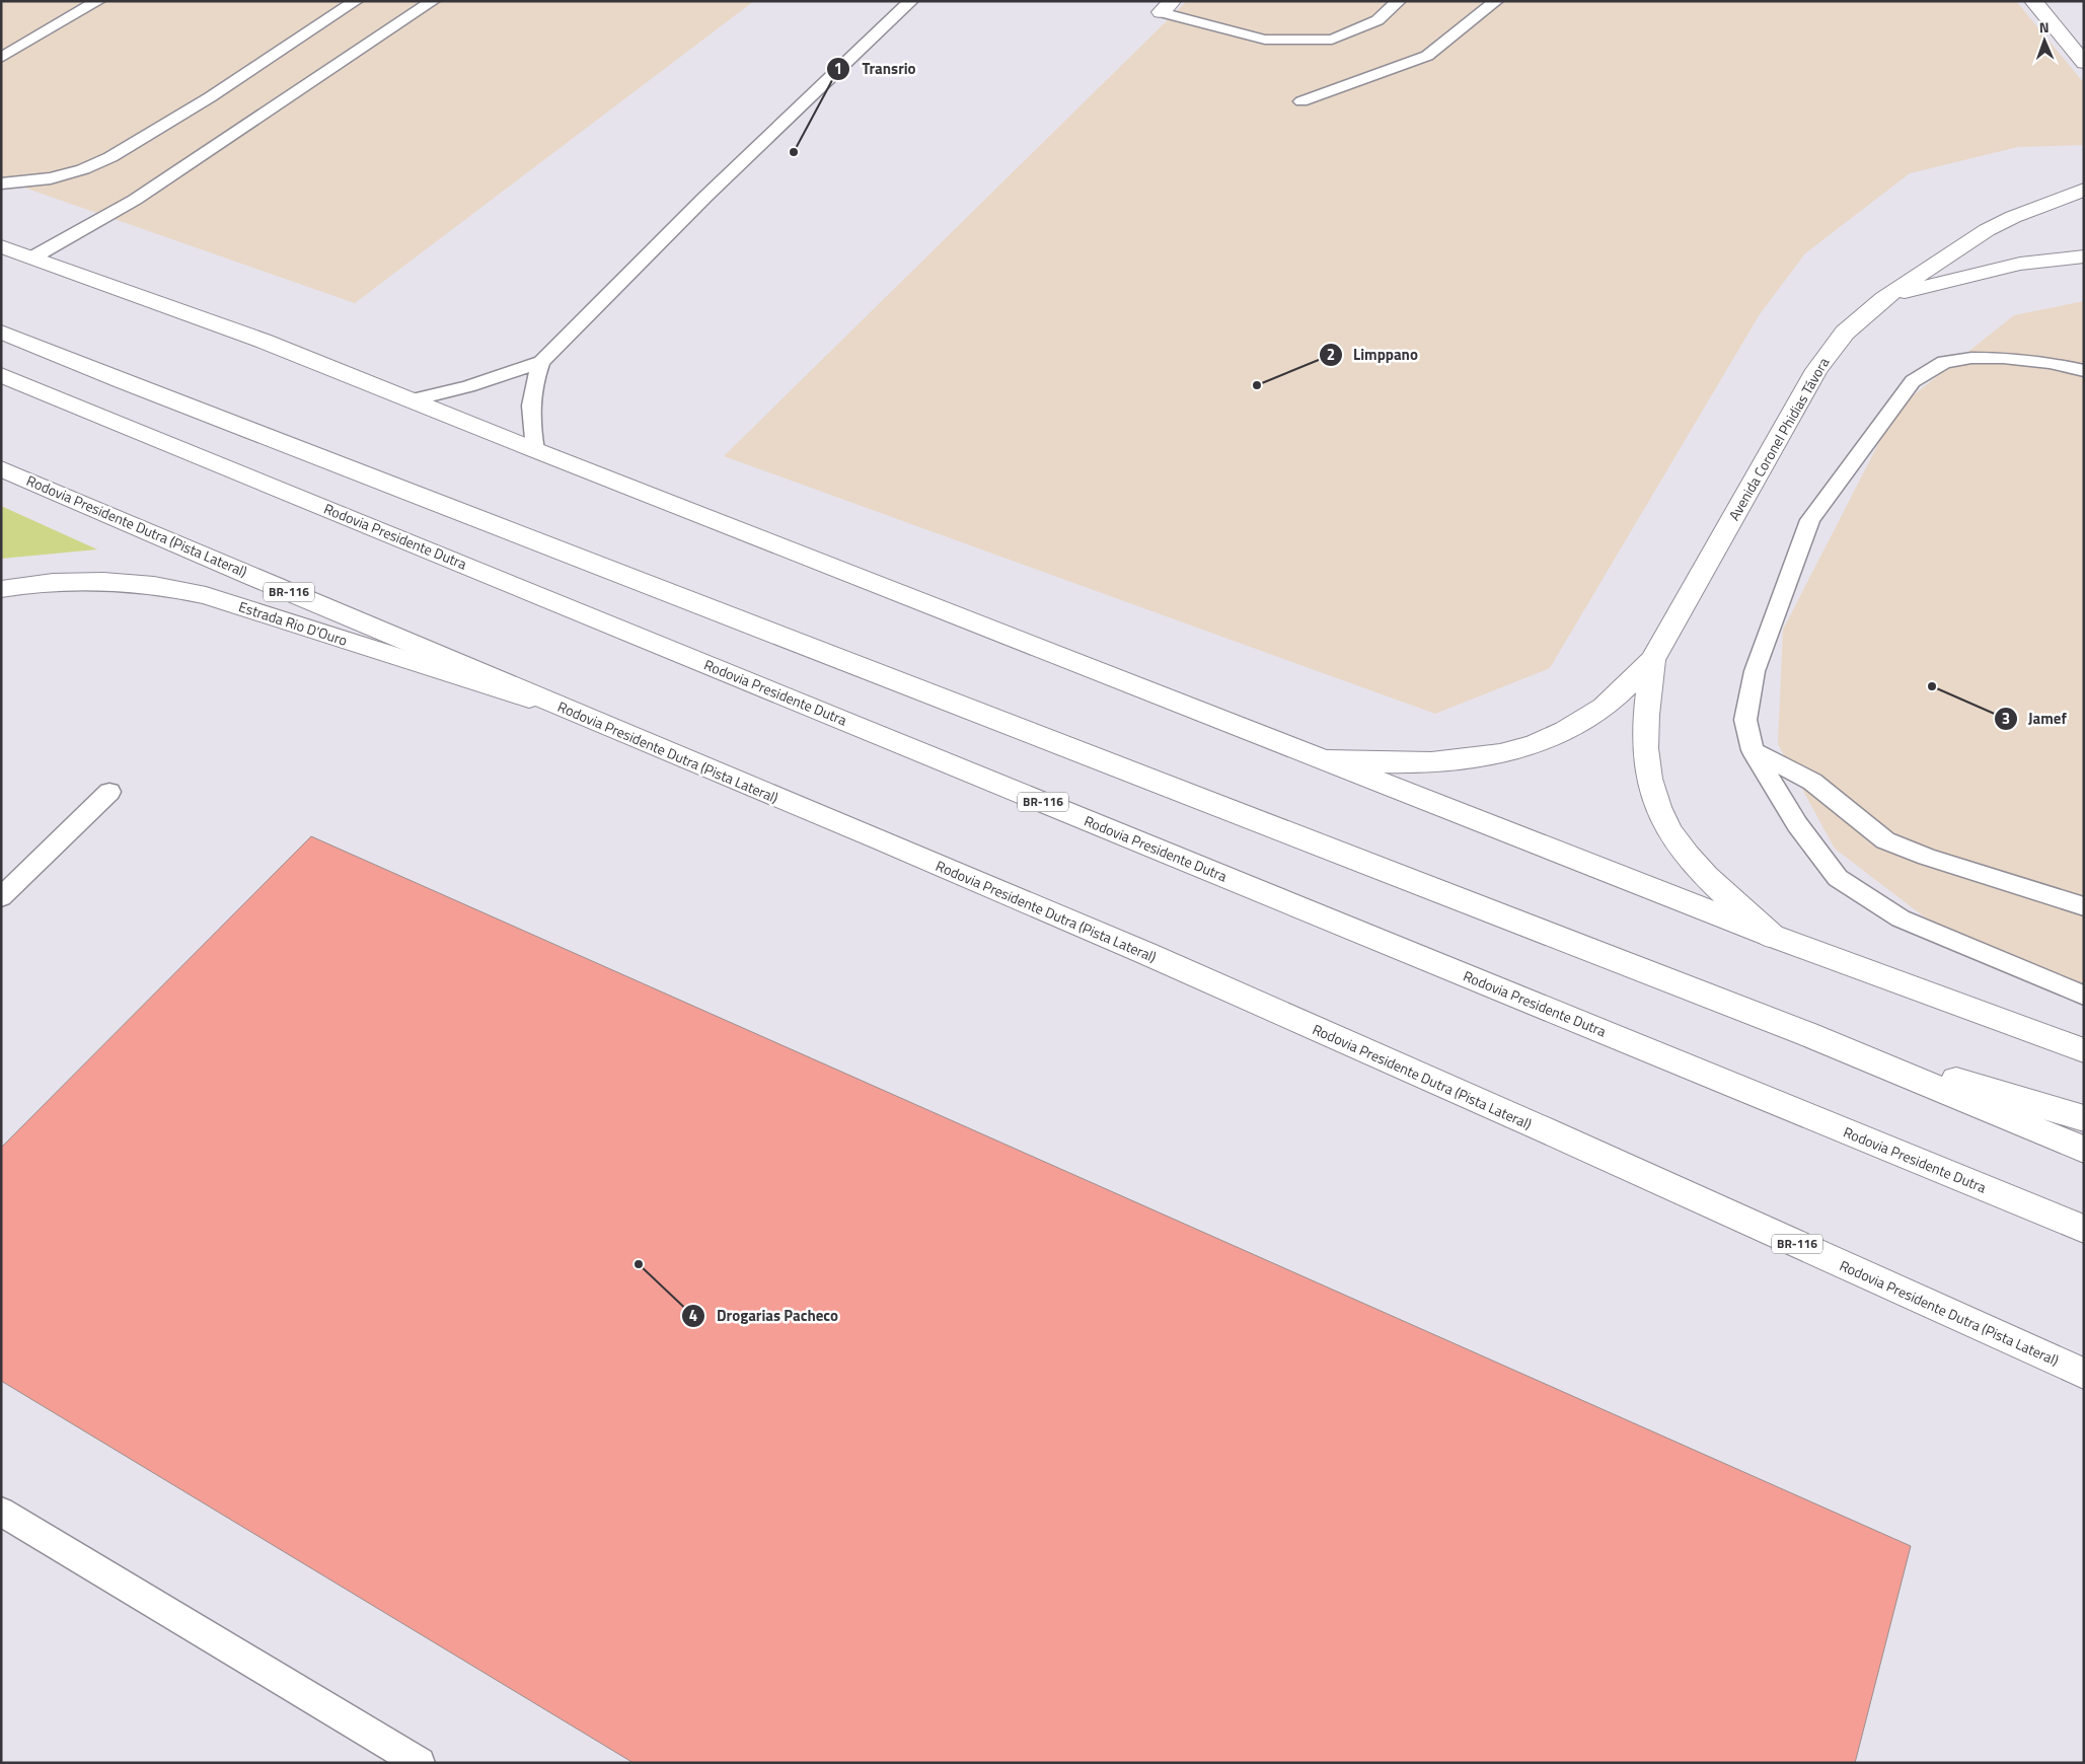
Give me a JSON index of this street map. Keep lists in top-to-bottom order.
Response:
{
  "streets": {
    "main road": [
      "Avenida Coronel Phidias Távora",
      "Rodovia Presidente Dutra (Pista Lateral)",
      "Rodovia Presidente Dutra",
      "BR-116",
      "Estrada Rio D'Ouro"
    ]
  },
  "crossings": [
    ["Rodovia Presidente Dutra (Pista Lateral)", "Estrada Rio D'Ouro"]
  ],
  "places": [
    "Transrio",
    "Limppano",
    "Jamef",
    "Drogarias Pacheco"
  ],
  "north": "top"
}
